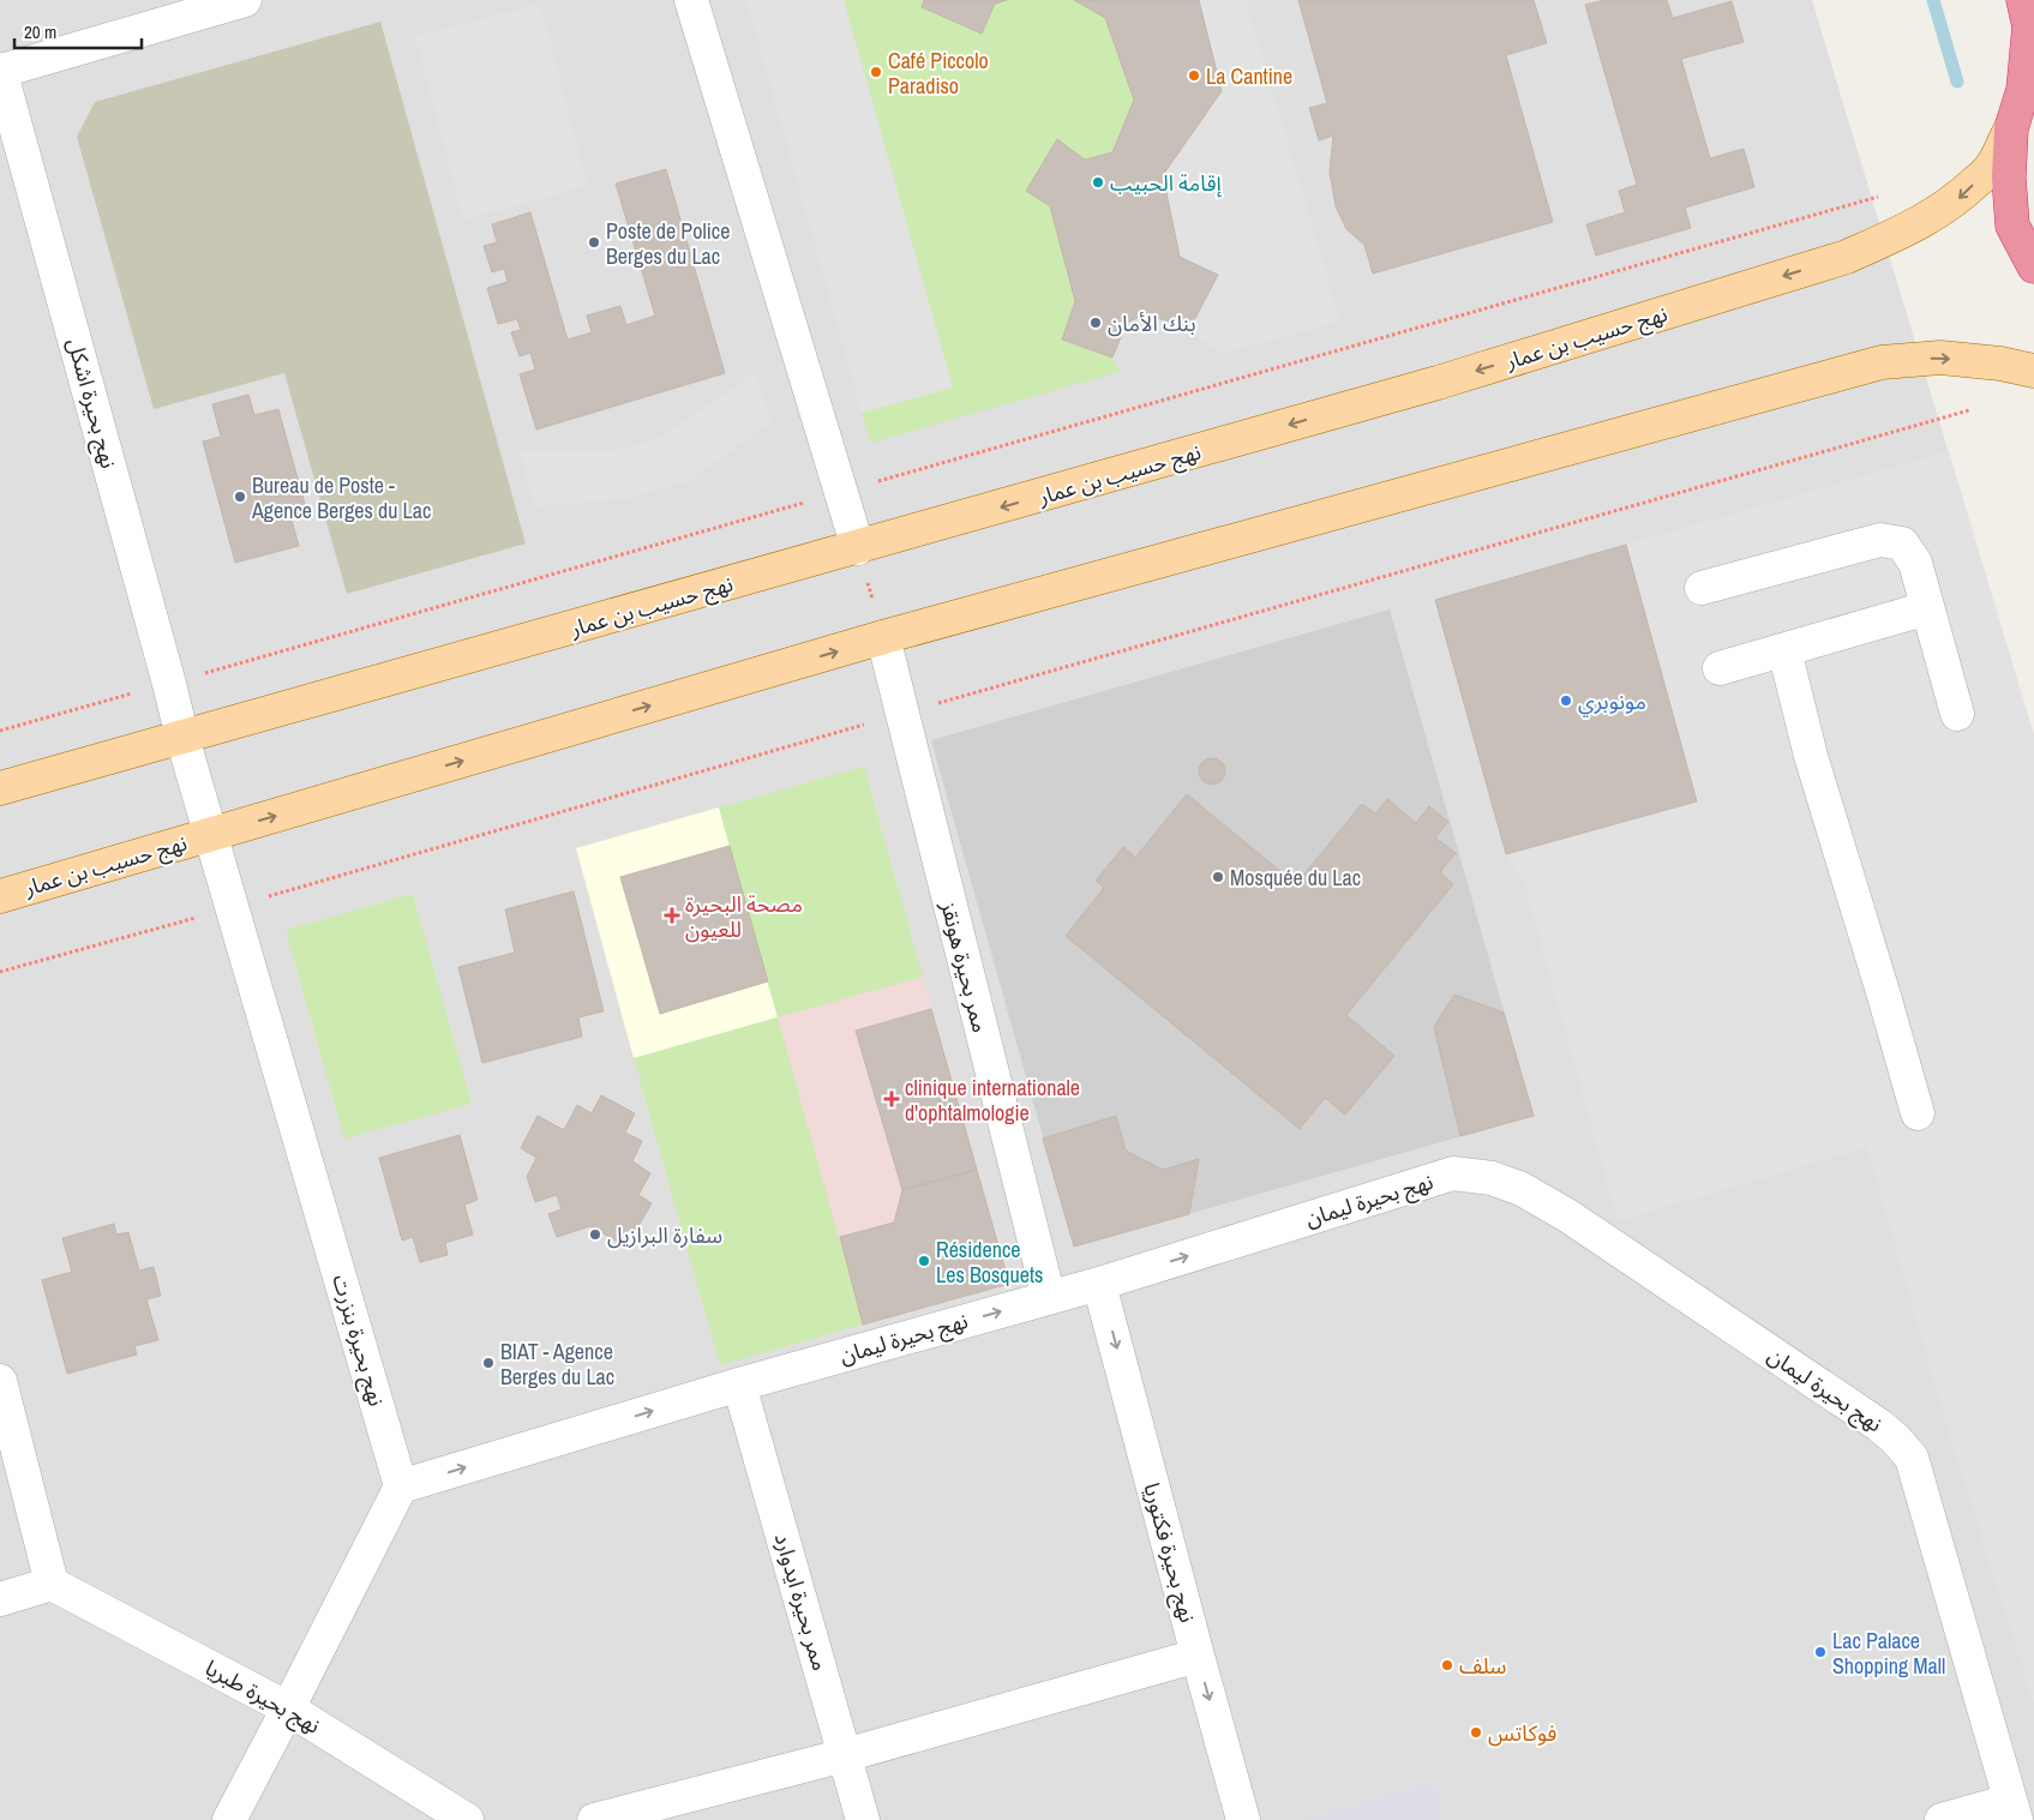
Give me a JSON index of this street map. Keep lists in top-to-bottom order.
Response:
{
  "streets": {
    "main road": ["نهج حسيب بن عمار"],
    "street": [
      "نهج بحيرة اشكل",
      "ممر بحيرة هونقز",
      "نهج بحيرة ليمان",
      "نهج بحيرة بنزرت",
      "نهج بحيرة فكتوريا",
      "ممر بحيرة ايدوارد",
      "نهج بحيرة طبريا"
    ]
  },
  "crossings": [
    ["نهج حسيب بن عمار", "نهج بحيرة اشكل"],
    ["نهج حسيب بن عمار", "ممر بحيرة هونقز"],
    ["نهج حسيب بن عمار", "نهج بحيرة بنزرت"],
    ["ممر بحيرة هونقز", "نهج بحيرة ليمان"],
    ["نهج بحيرة ليمان", "نهج بحيرة بنزرت"],
    ["نهج بحيرة ليمان", "نهج بحيرة فكتوريا"],
    ["نهج بحيرة ليمان", "ممر بحيرة ايدوارد"]
  ],
  "one_way": ["نهج بحيرة ليمان", "نهج بحيرة فكتوريا"],
  "places": {
    "other": [
      "Café Piccolo Paradiso",
      "La Cantine",
      "إقامة الحبيب",
      "Poste de Police Berges du Lac",
      "بنك الأمان",
      "Bureau de Poste - Agence Berges du Lac",
      "مونوبري",
      "Mosquée du Lac",
      "سفارة البرازيل",
      "Résidence Les Bosquets",
      "BIAT - Agence Berges du Lac",
      "Lac Palace Shopping Mall",
      "سلف",
      "فوكاتس"
    ],
    "health": ["مصحة البحيرة للعيون", "clinique internationale d'ophtalmologie"]
  },
  "scale_bar": "20 m"
}
